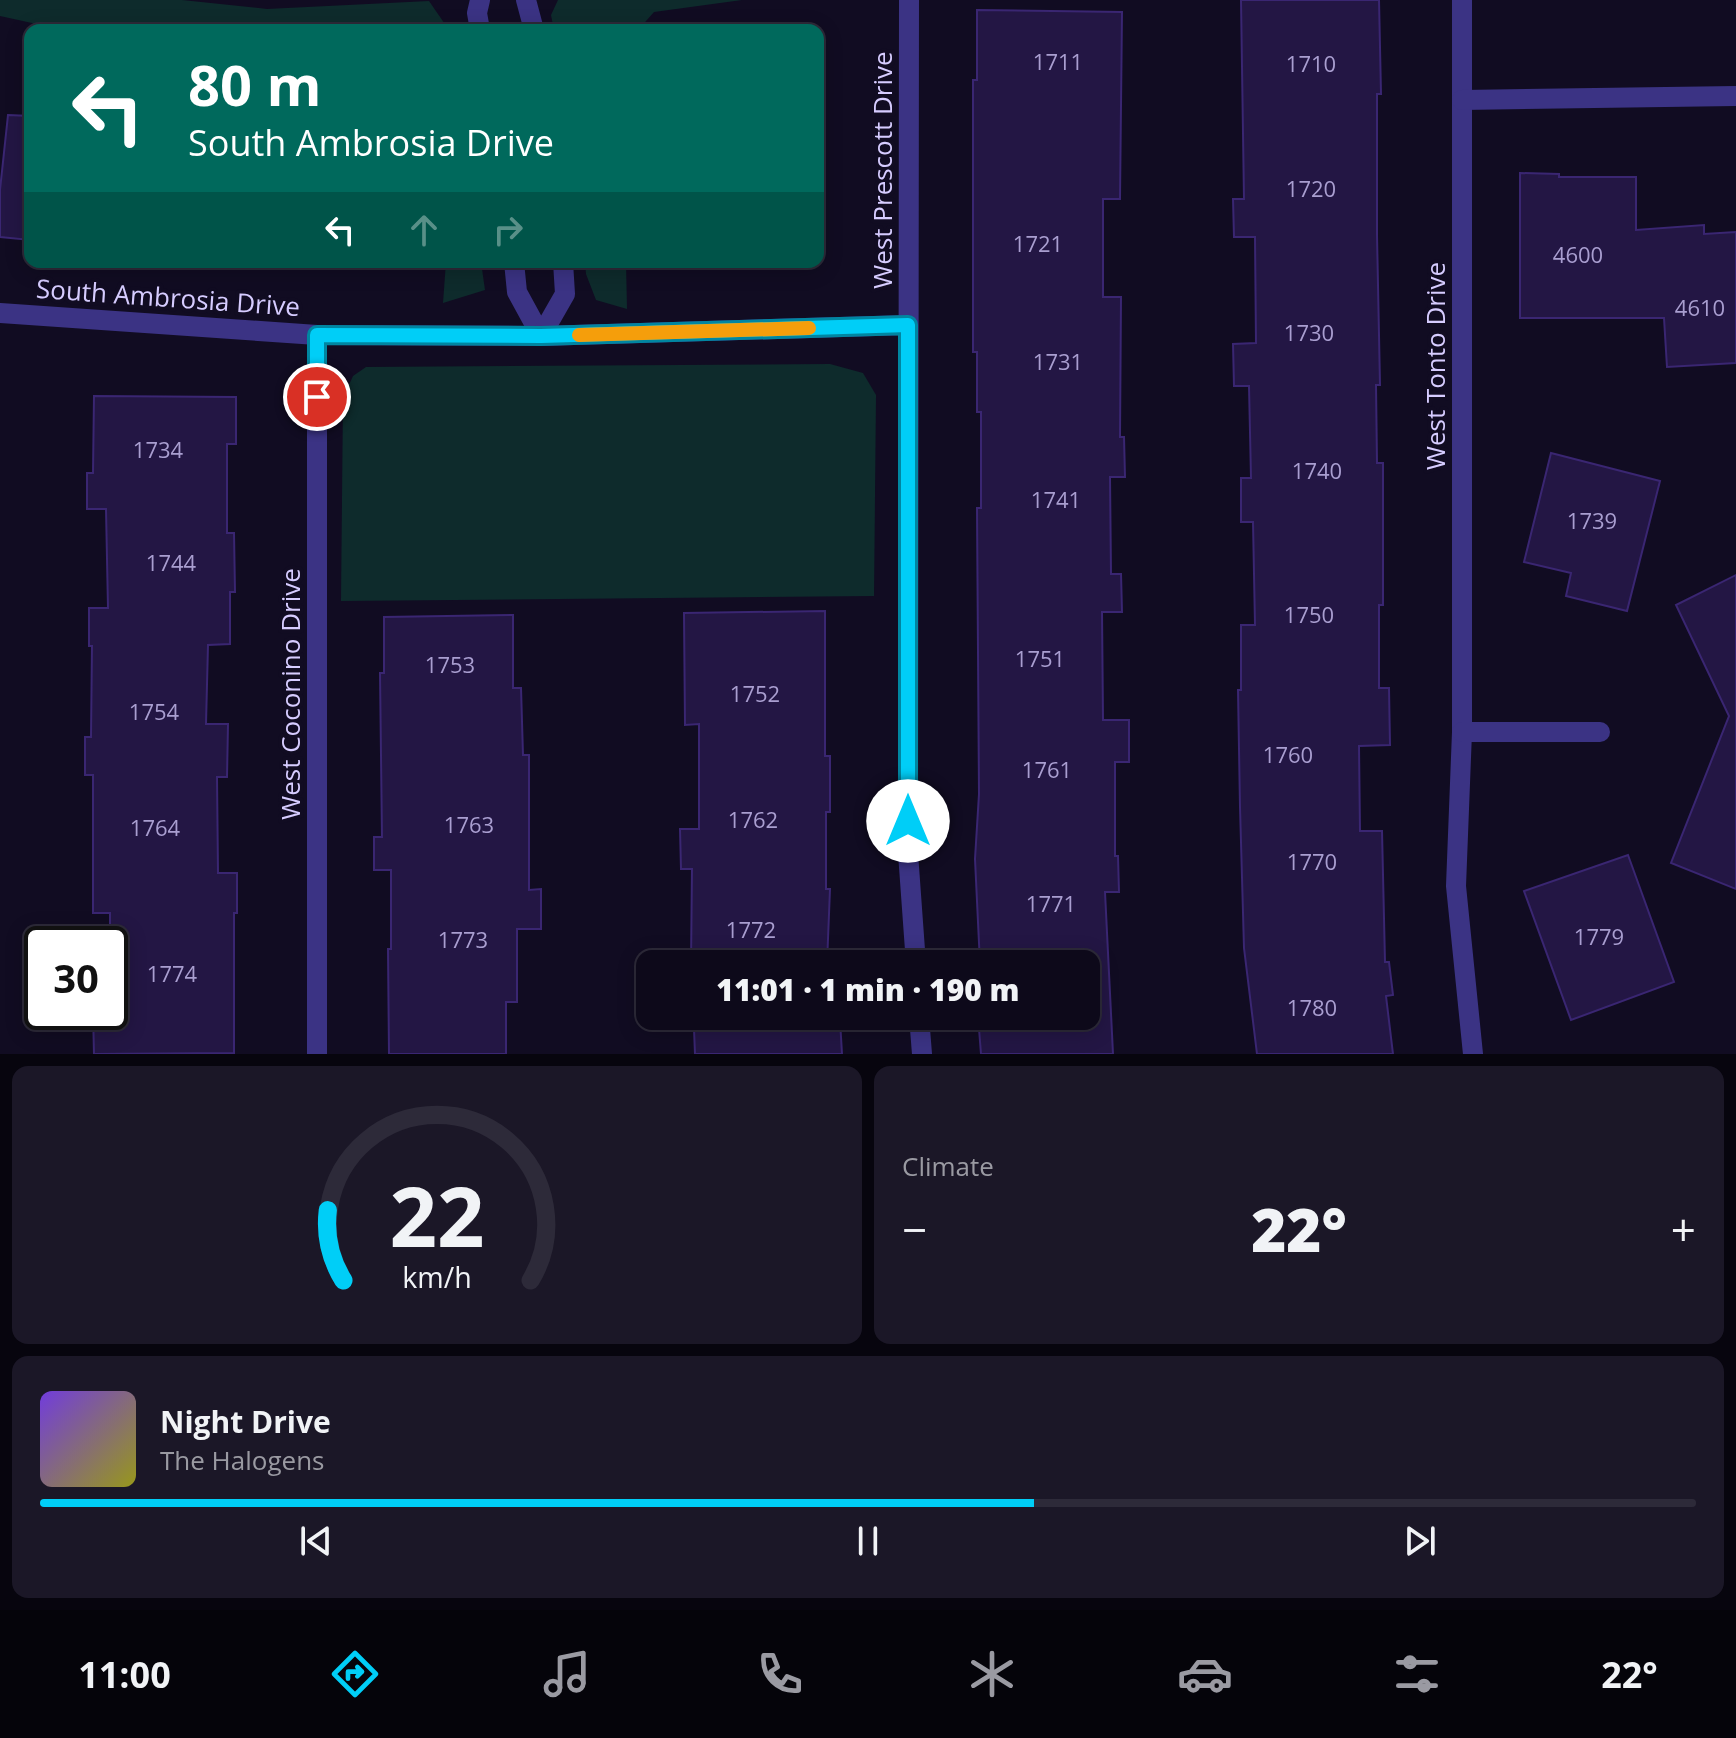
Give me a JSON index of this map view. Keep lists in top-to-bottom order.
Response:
{
  "streets": {
    "street": [
      "West Prescott Drive",
      "South Ambrosia Drive",
      "West Tonto Drive",
      "West Coconino Drive"
    ]
  },
  "crossings": [
    ["West Prescott Drive", "South Ambrosia Drive"],
    ["South Ambrosia Drive", "West Coconino Drive"]
  ],
  "house_numbers": [
    "1711",
    "1710",
    "1720",
    "1721",
    "4600",
    "4610",
    "1730",
    "1731",
    "1734",
    "1740",
    "1741",
    "1739",
    "1744",
    "1750",
    "1751",
    "1753",
    "1752",
    "1754",
    "1760",
    "1761",
    "1762",
    "1763",
    "1764",
    "1770",
    "1771",
    "1772",
    "1779",
    "1773",
    "1774",
    "1780"
  ],
  "page": {
    "turn": ["80 m", "South Ambrosia Drive"],
    "limit": "30",
    "trip": "11:01 · 1 min · 190 m",
    "tile": "Climate",
    "heat": ["−", "22°", "+"],
    "song": ["Night Drive", "The Halogens"],
    "tabs": ["11:00", "22°"],
    "gauge": ["22", "km/h"]
  }
}
